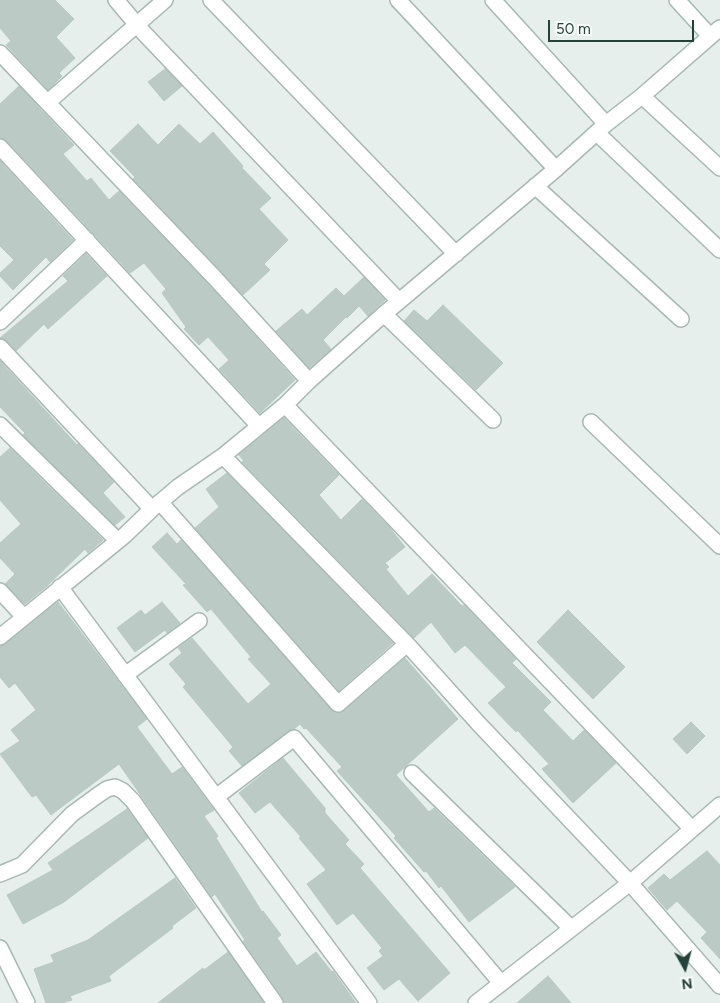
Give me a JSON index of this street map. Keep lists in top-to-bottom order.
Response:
{
  "scale_bar": "50 m",
  "north": "bottom"
}
